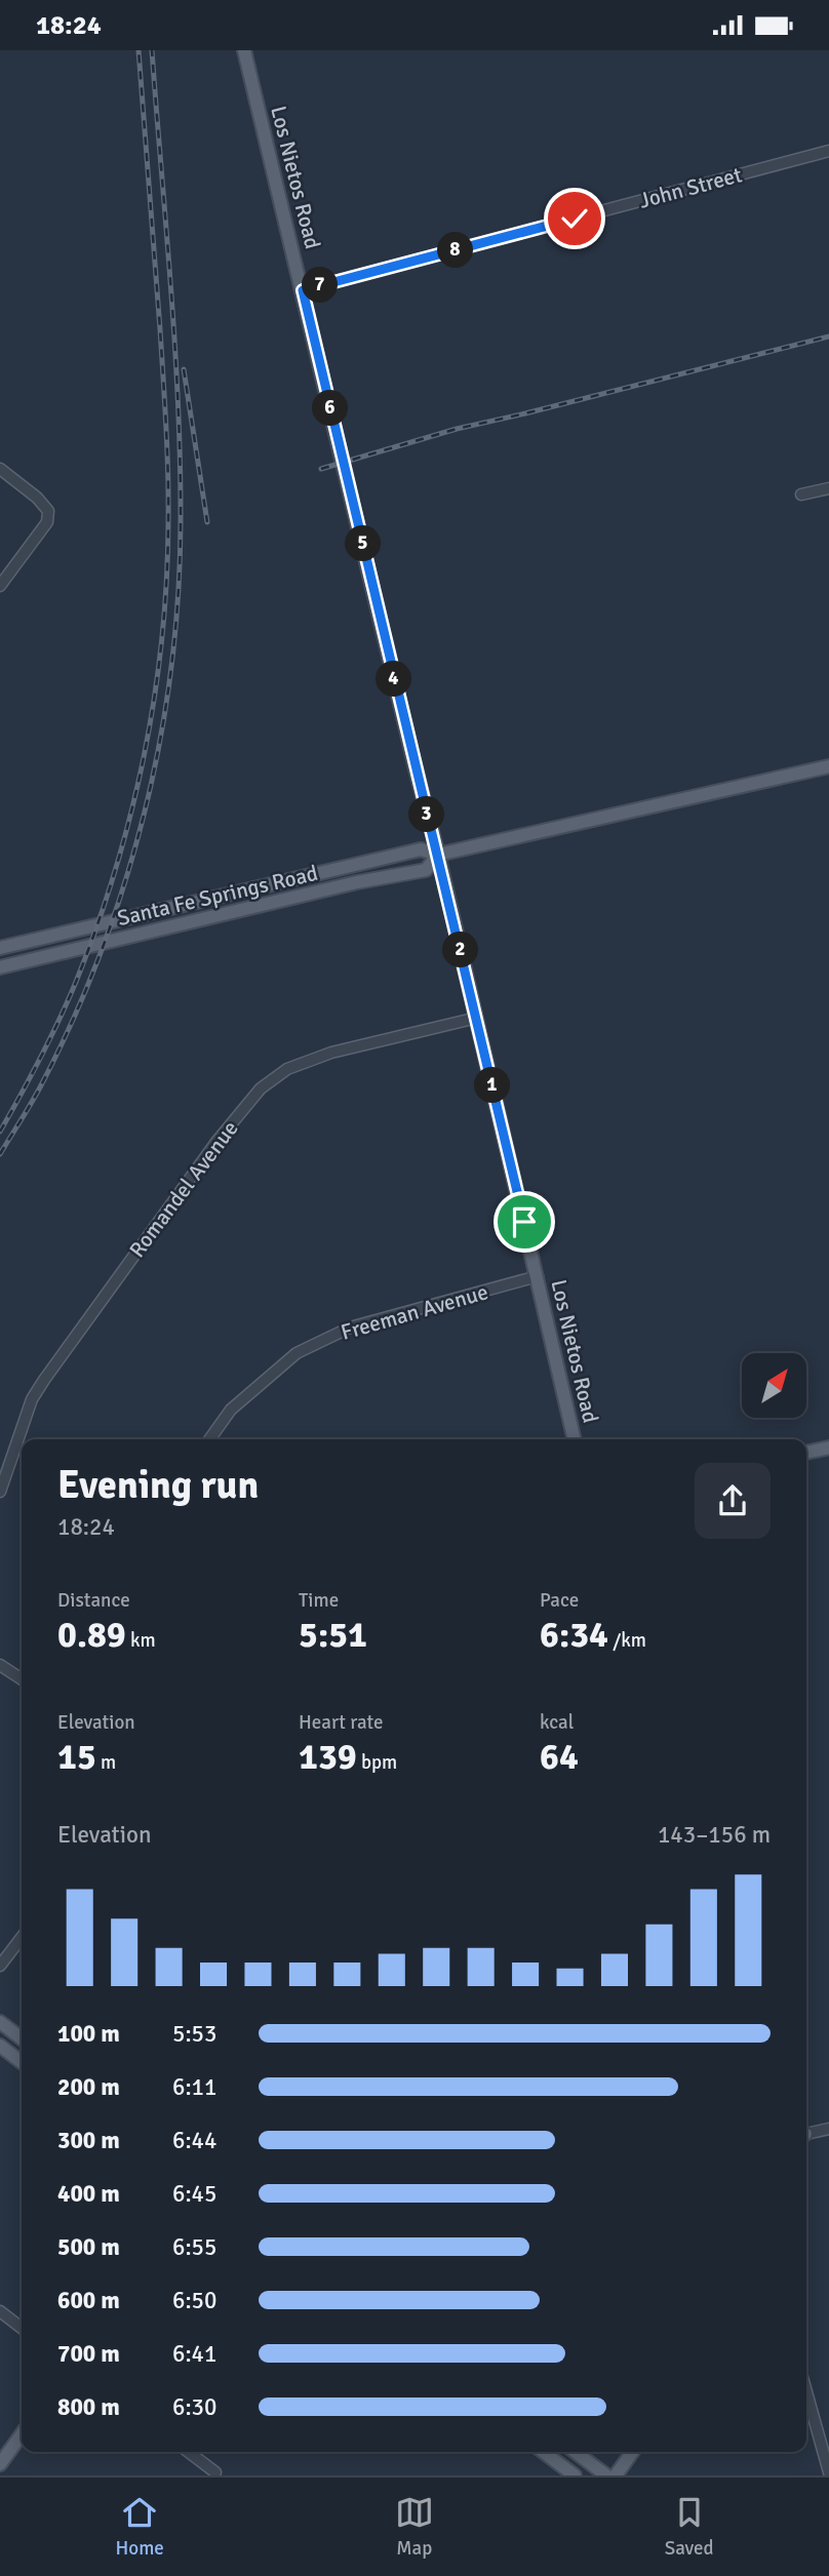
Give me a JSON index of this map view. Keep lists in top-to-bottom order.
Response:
{
  "streets": {
    "main road": ["Los Nietos Road", "Santa Fe Springs Road"],
    "street": ["John Street", "Romandel Avenue", "Freeman Avenue"]
  },
  "crossings": [
    ["Los Nietos Road", "John Street"],
    ["Los Nietos Road", "Santa Fe Springs Road"],
    ["Los Nietos Road", "Romandel Avenue"],
    ["Los Nietos Road", "Freeman Avenue"]
  ],
  "north": "top right",
  "page": {
    "status": "18:24",
    "pins": [
      "8",
      "7",
      "6",
      "5",
      "4",
      "3",
      "2",
      "1"
    ],
    "heading": ["Evening run", "18:24"],
    "stats": [
      ["Distance", "0.89 km"],
      ["Time", "5:51"],
      ["Pace", "6:34 /km"],
      ["Elevation", "15 m"],
      ["Heart rate", "139 bpm"],
      ["kcal", "64"]
    ],
    "chart": ["Elevation", "143–156 m"],
    "list": [
      {
        "name": "100 m",
        "note": "5:53"
      },
      {
        "name": "200 m",
        "note": "6:11"
      },
      {
        "name": "300 m",
        "note": "6:44"
      },
      {
        "name": "400 m",
        "note": "6:45"
      },
      {
        "name": "500 m",
        "note": "6:55"
      },
      {
        "name": "600 m",
        "note": "6:50"
      },
      {
        "name": "700 m",
        "note": "6:41"
      },
      {
        "name": "800 m",
        "note": "6:30"
      }
    ],
    "tabs": ["Home", "Map", "Saved"]
  }
}
